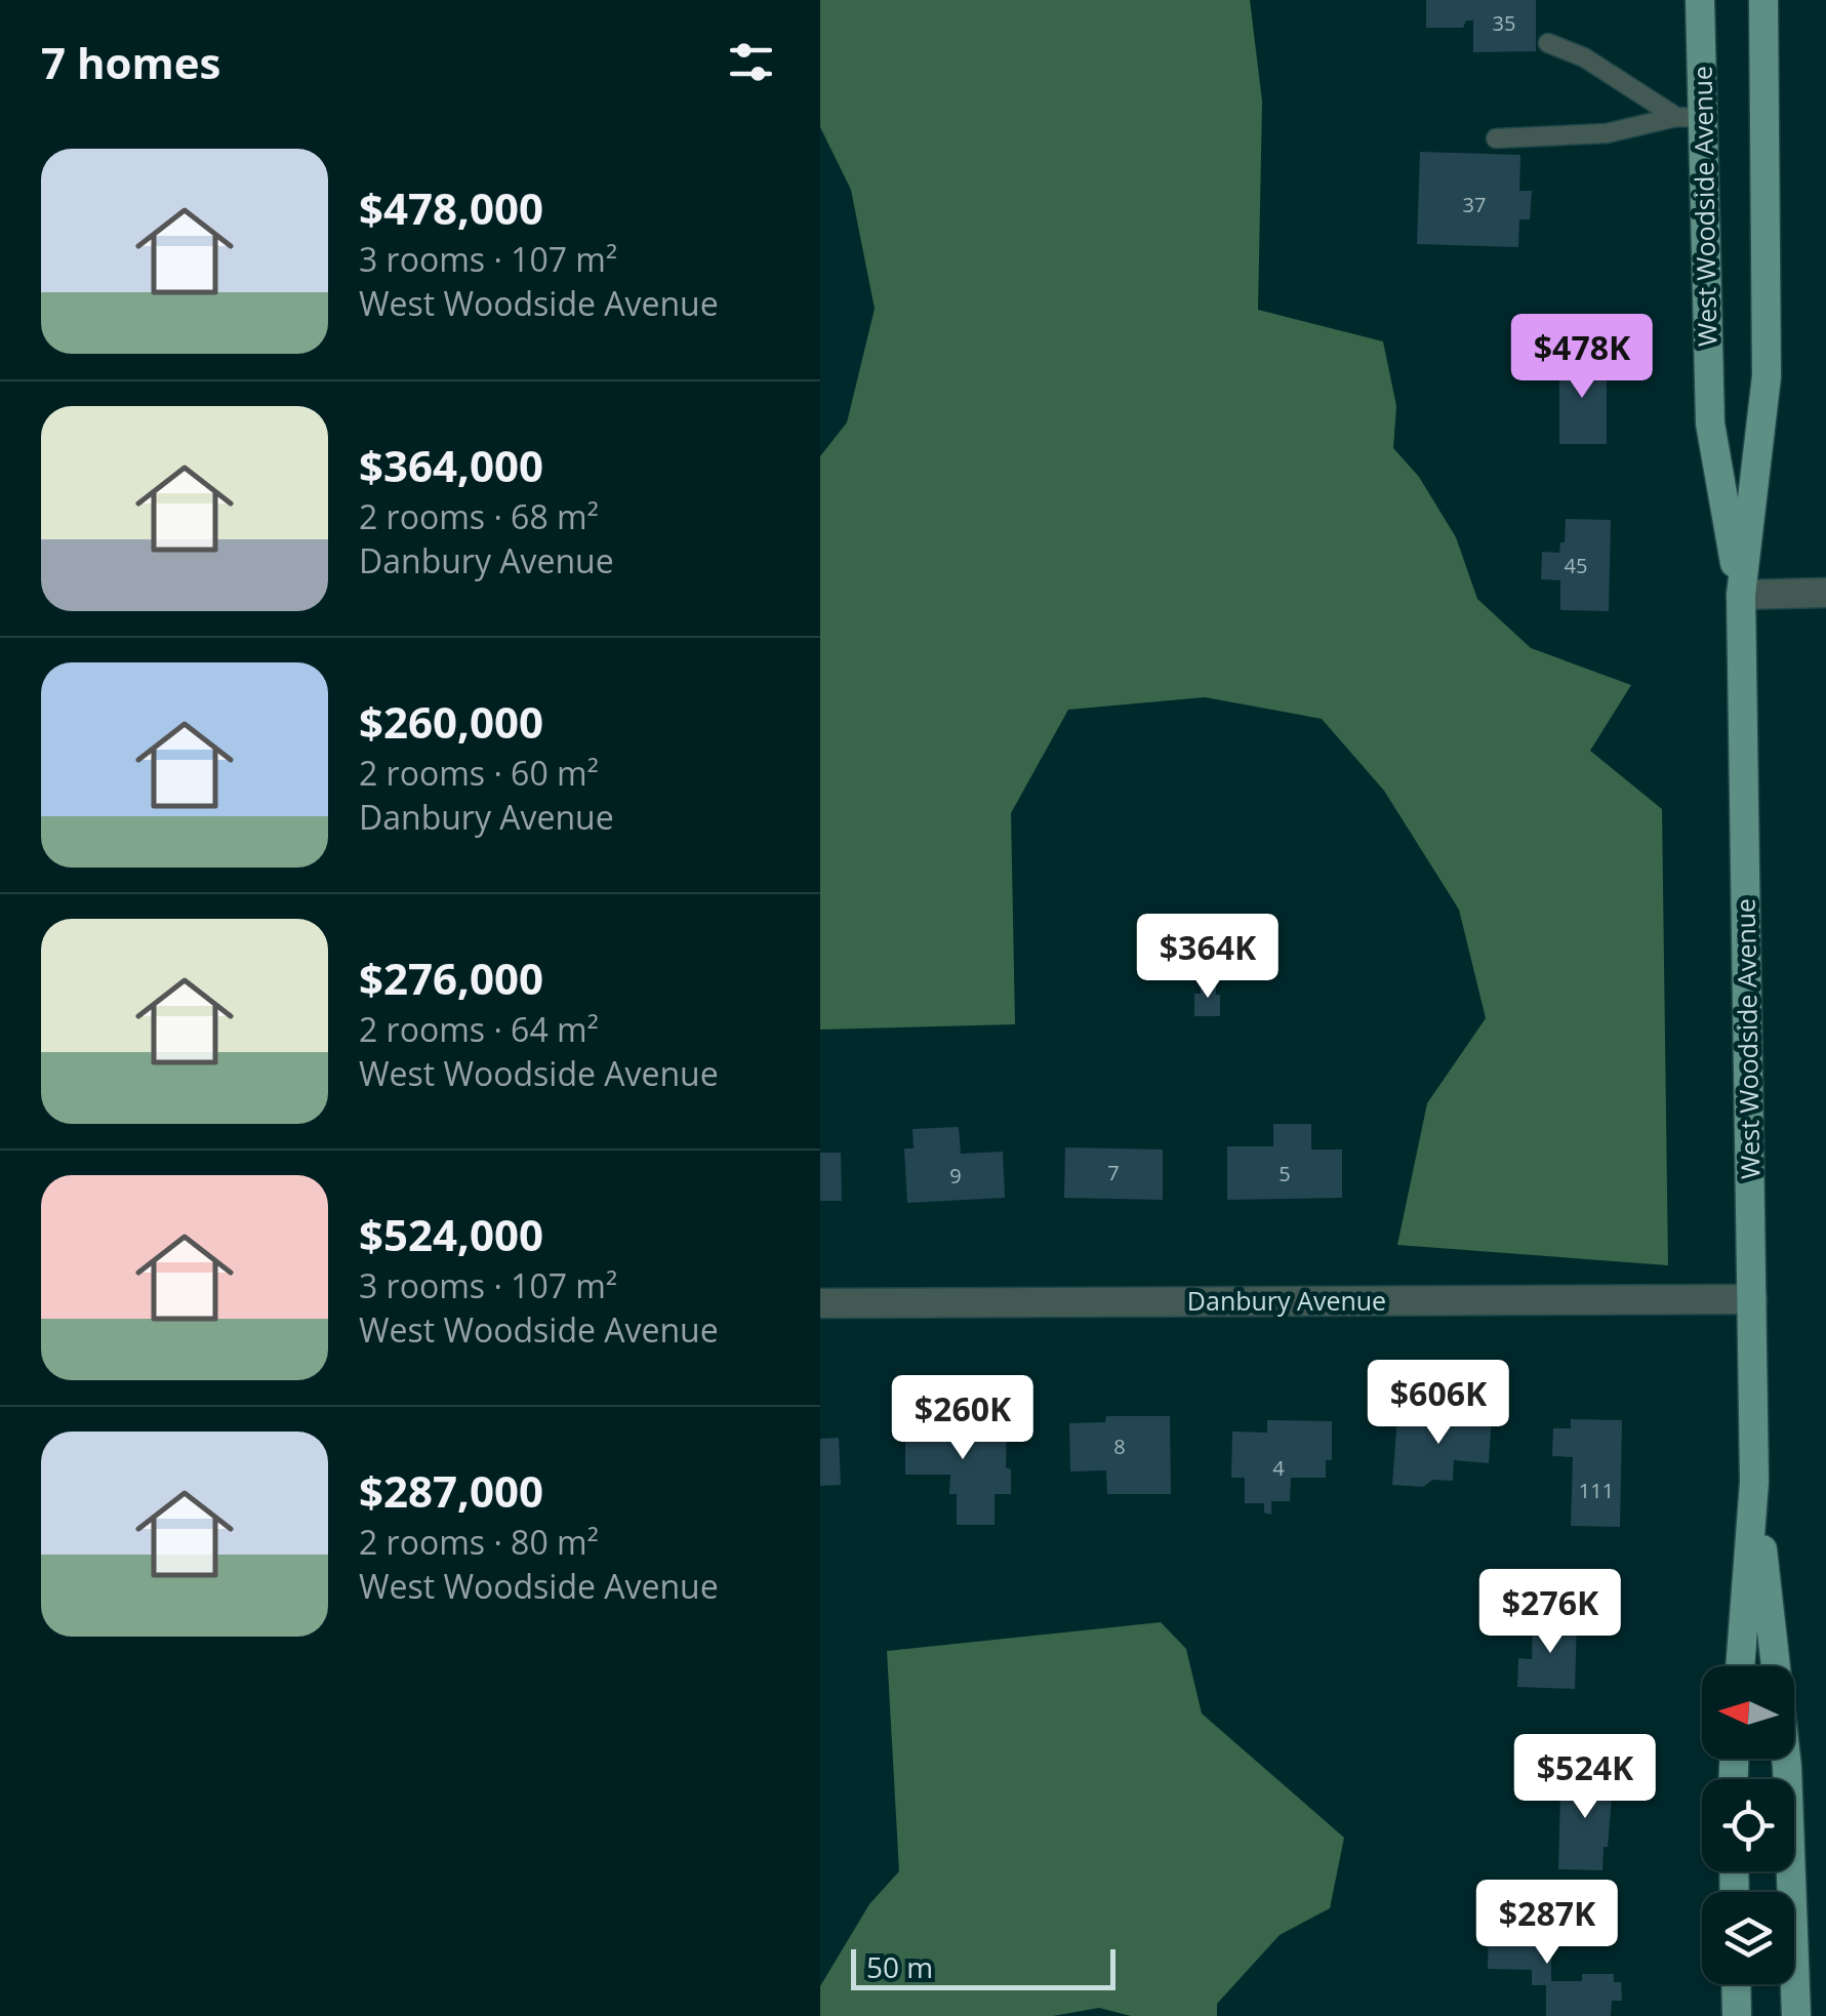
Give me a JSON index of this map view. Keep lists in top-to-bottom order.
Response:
{
  "streets": {
    "main road": ["West Woodside Avenue"],
    "street": ["Danbury Avenue"]
  },
  "crossings": [
    ["West Woodside Avenue", "Danbury Avenue"]
  ],
  "house_numbers": [
    "35",
    "37",
    "45",
    "7",
    "5",
    "9",
    "8",
    "4",
    "111"
  ],
  "scale_bar": "50 m",
  "north": "left",
  "page": {
    "heading": "7 homes",
    "list": [
      {
        "name": "$478,000",
        "note": "3 rooms · 107 m² · West Woodside Avenue"
      },
      {
        "name": "$364,000",
        "note": "2 rooms · 68 m² · Danbury Avenue"
      },
      {
        "name": "$260,000",
        "note": "2 rooms · 60 m² · Danbury Avenue"
      },
      {
        "name": "$276,000",
        "note": "2 rooms · 64 m² · West Woodside Avenue"
      },
      {
        "name": "$524,000",
        "note": "3 rooms · 107 m² · West Woodside Avenue"
      },
      {
        "name": "$287,000",
        "note": "2 rooms · 80 m² · West Woodside Avenue"
      }
    ],
    "price": [
      "$478K",
      "$364K",
      "$606K",
      "$260K",
      "$276K",
      "$524K",
      "$287K"
    ],
    "scale": "50 m"
  }
}
